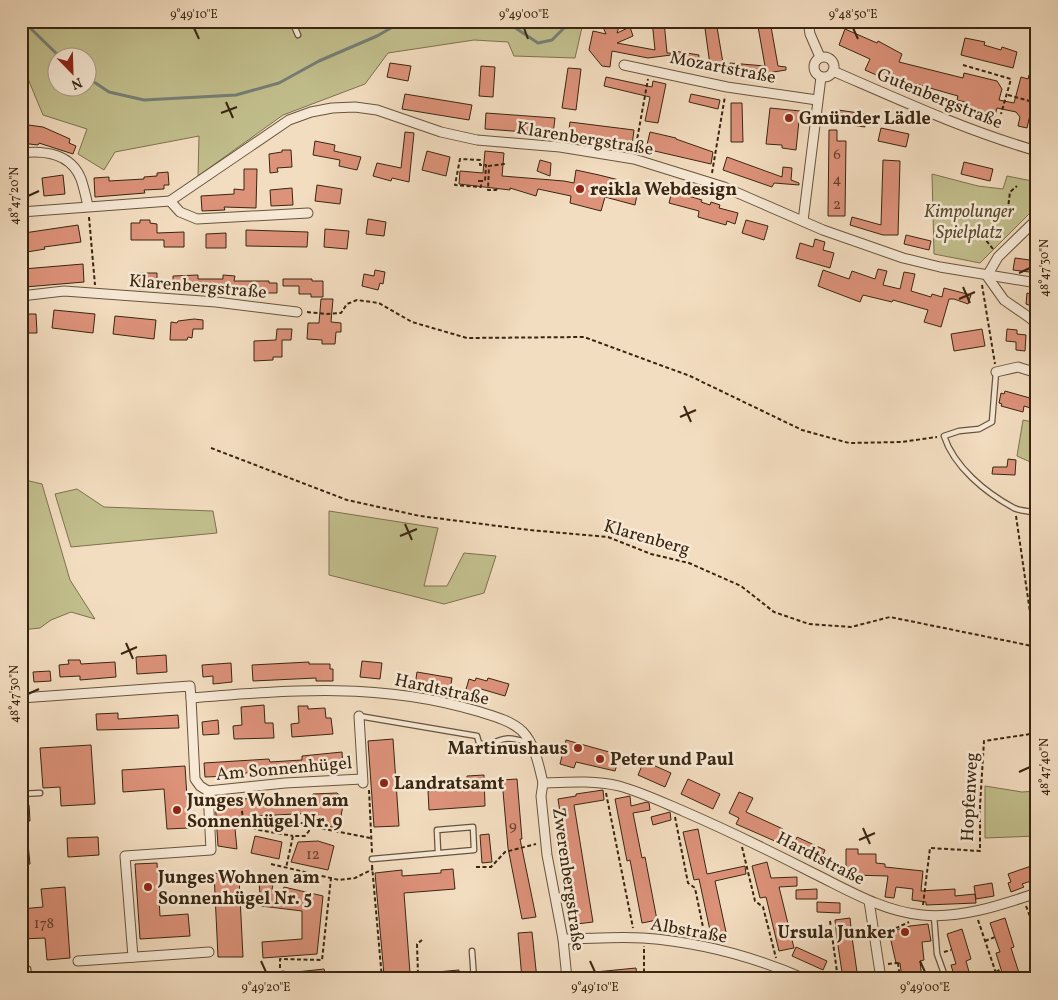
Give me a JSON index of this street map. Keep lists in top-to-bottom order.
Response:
{
  "streets": {
    "street": [
      "Mozartstraße",
      "Gutenbergstraße",
      "Klarenbergstraße",
      "Hardtstraße",
      "Am Sonnenhügel",
      "Zwerenbergstraße",
      "Albstraße"
    ],
    "path": ["Klarenberg", "Hopfenweg"]
  },
  "crossings": [
    ["Hardtstraße", "Am Sonnenhügel"],
    ["Hardtstraße", "Hopfenweg"],
    ["Hardtstraße", "Zwerenbergstraße"],
    ["Zwerenbergstraße", "Albstraße"]
  ],
  "parks": ["Kimpolunger Spielplatz"],
  "places": [
    "Gmünder Lädle",
    "reikla Webdesign",
    "Martinushaus",
    "Peter und Paul",
    "Landratsamt",
    "Junges Wohnen am Sonnenhügel Nr. 9",
    "Junges Wohnen am Sonnenhügel Nr. 5",
    "Ursula Junker"
  ],
  "house_numbers": [
    "6",
    "4",
    "2",
    "9",
    "12",
    "178"
  ],
  "north": "bottom right",
  "coordinates": [
    "9°49'10\"E",
    "9°49'00\"E",
    "9°48'50\"E",
    "48°47'20\"N",
    "48°47'30\"N",
    "48°47'40\"N",
    "9°49'20\"E"
  ]
}
